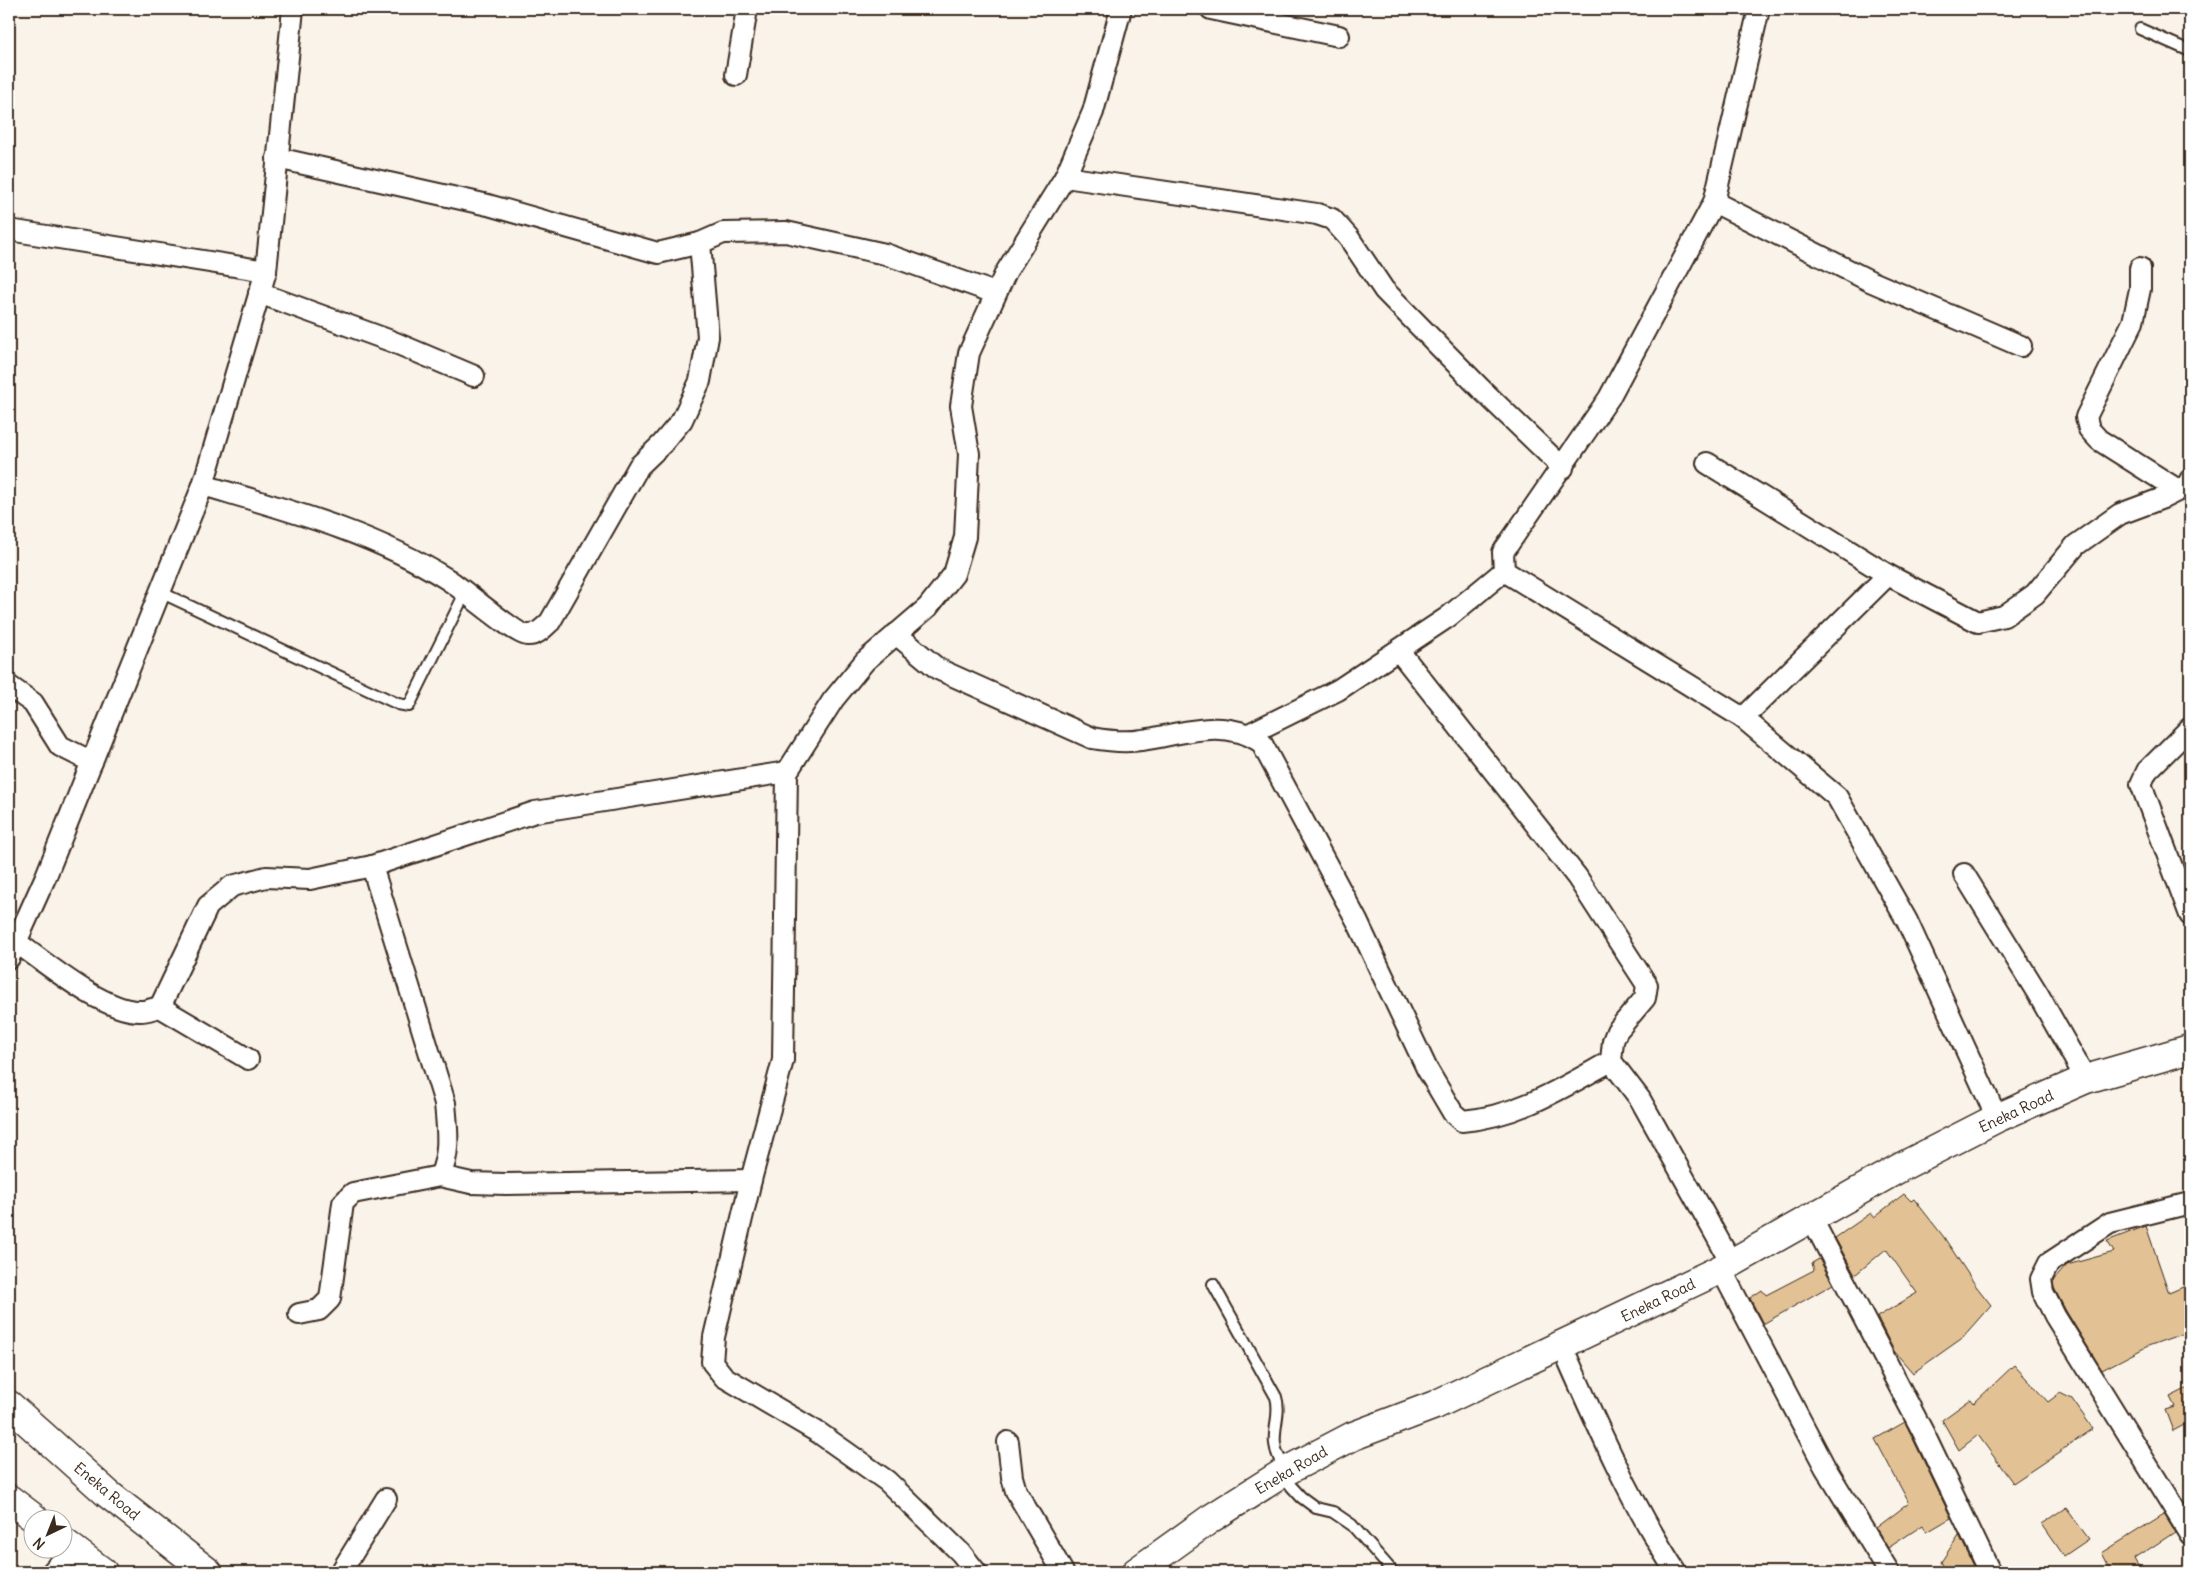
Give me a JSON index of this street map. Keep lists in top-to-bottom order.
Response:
{
  "streets": {
    "main road": ["Eneka Road"]
  },
  "north": "bottom left"
}
